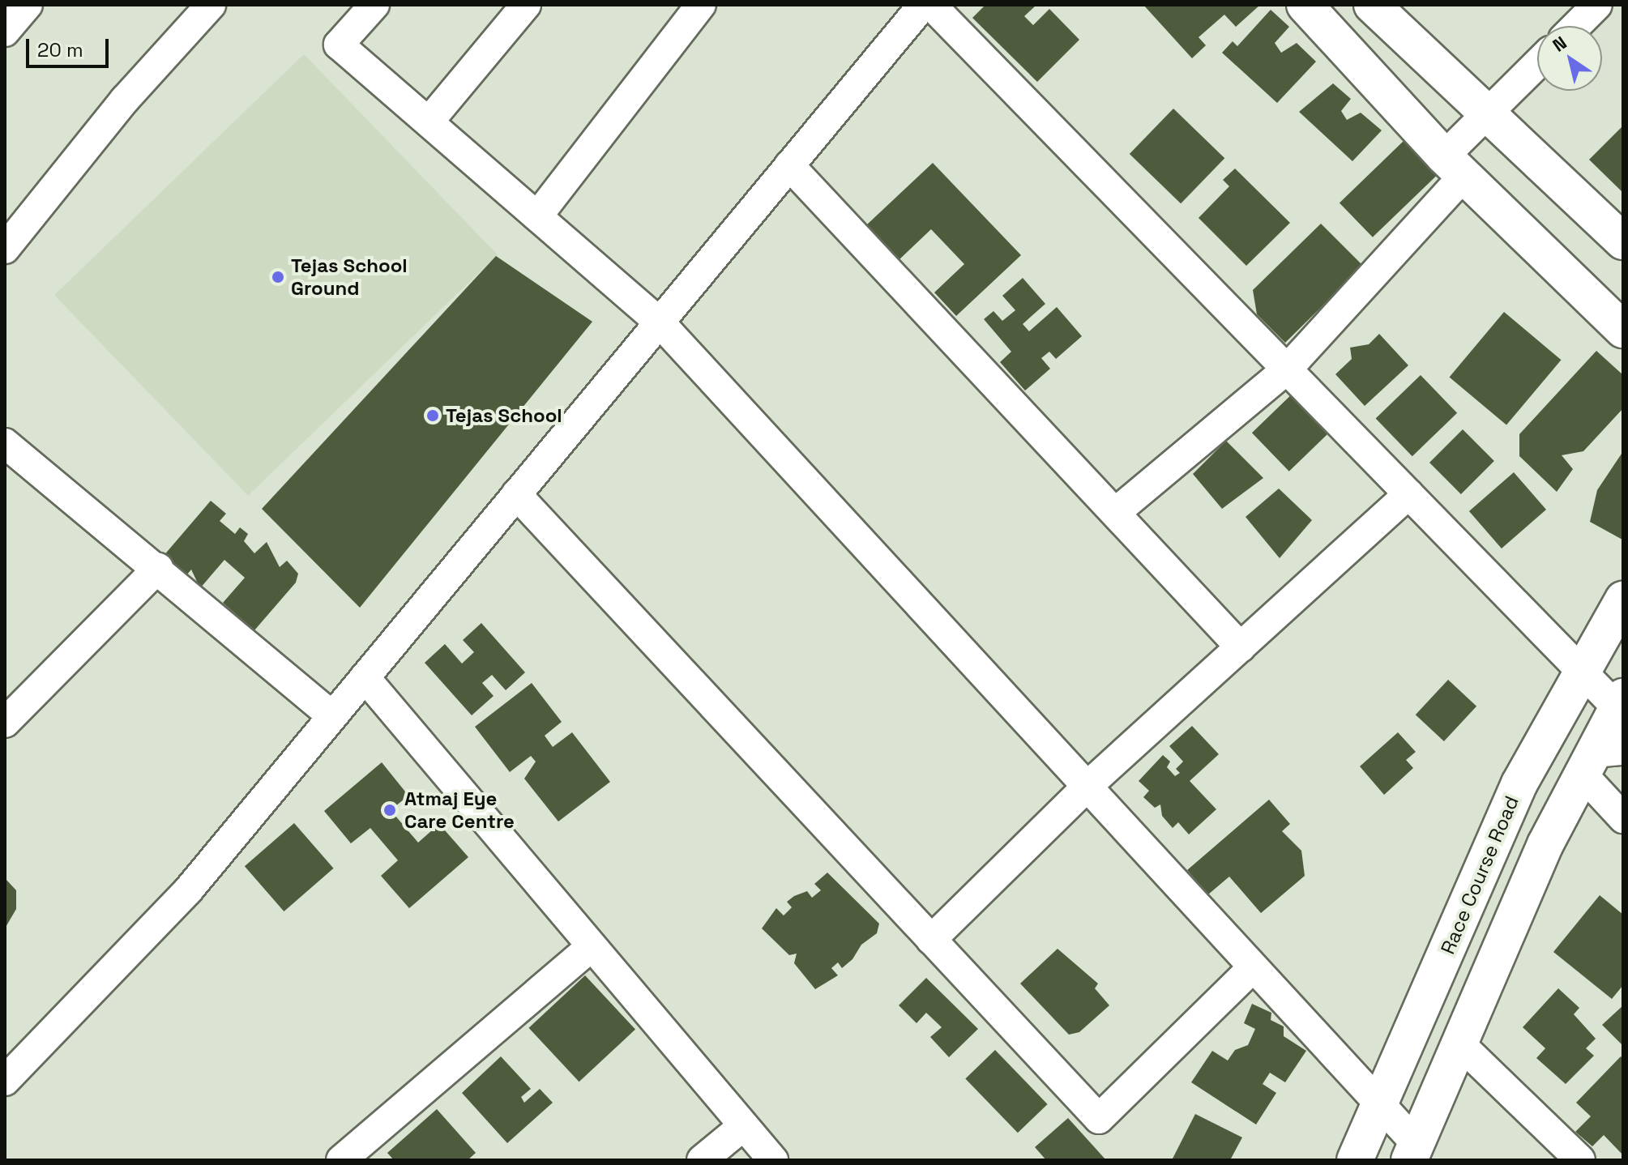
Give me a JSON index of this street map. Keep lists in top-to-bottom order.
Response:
{
  "streets": {
    "main road": ["Race Course Road"]
  },
  "places": ["Tejas School Ground", "Tejas School", "Atmaj Eye Care Centre"],
  "scale_bar": "20 m",
  "north": "top left"
}
